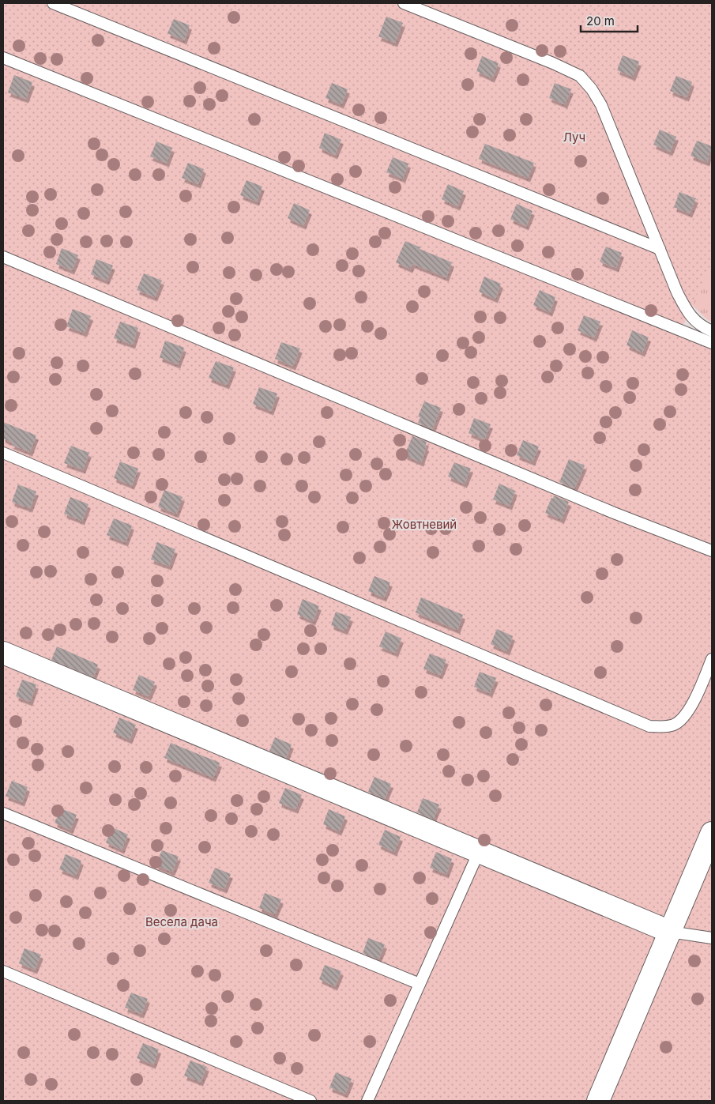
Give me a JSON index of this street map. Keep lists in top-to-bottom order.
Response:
{
  "parks": ["Луч", "Жовтневий", "Весела дача"],
  "scale_bar": "20 m"
}
